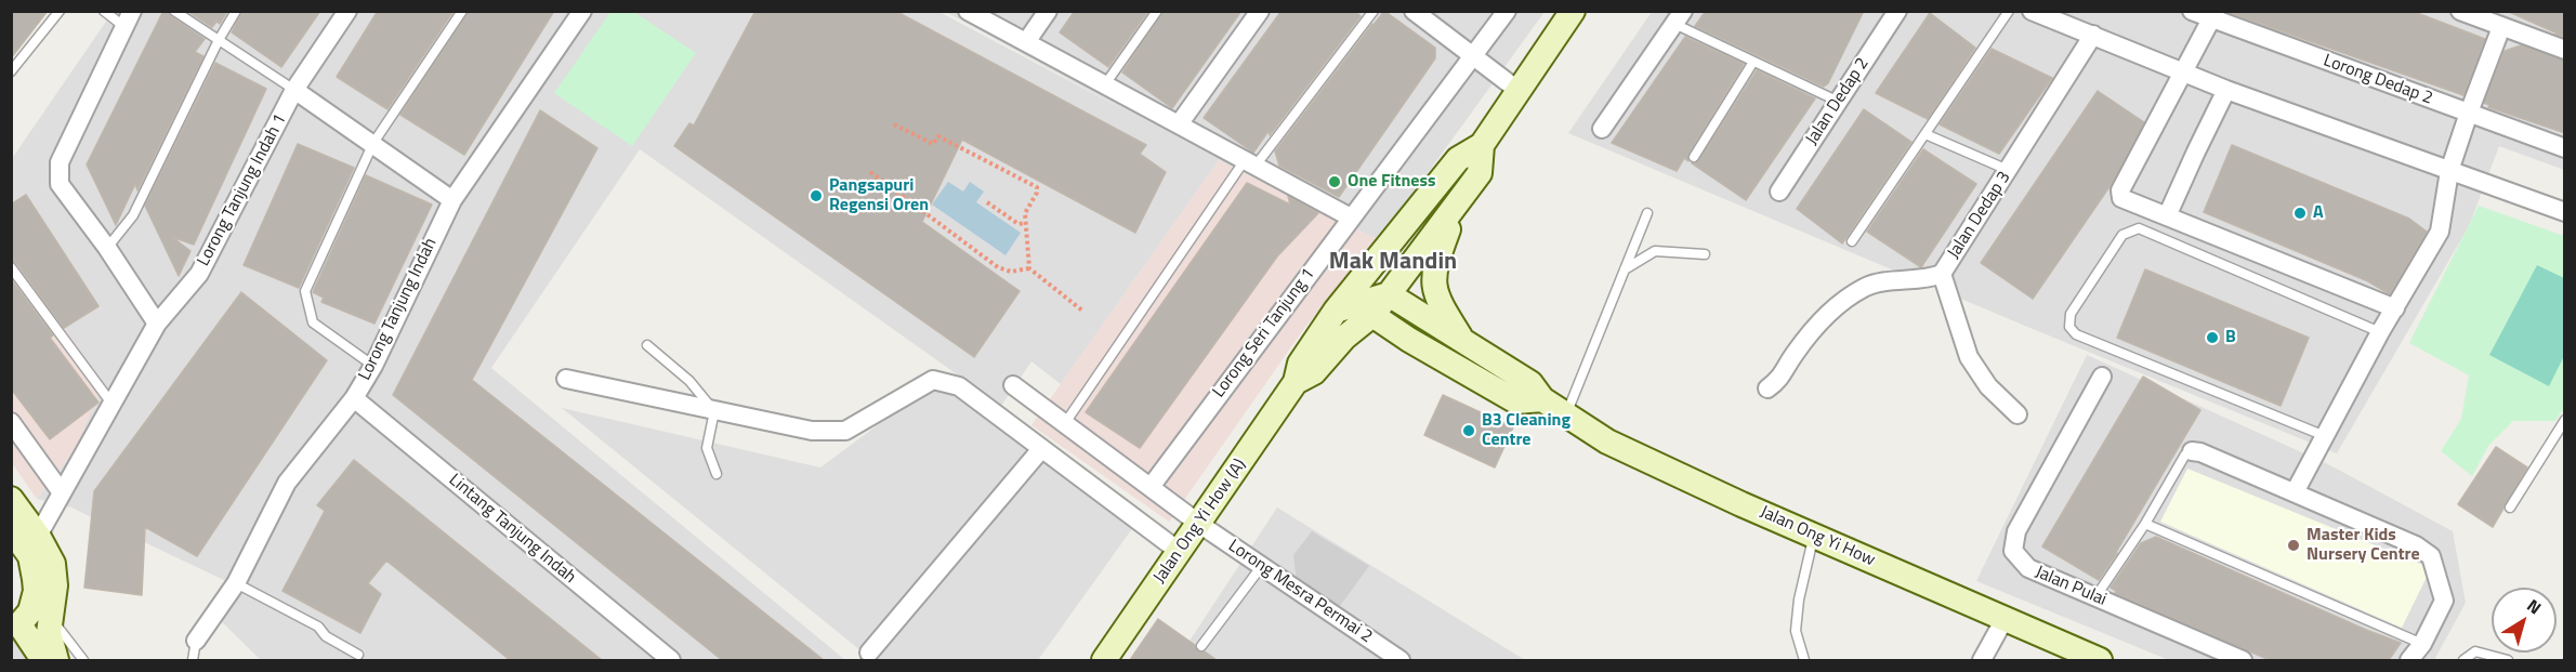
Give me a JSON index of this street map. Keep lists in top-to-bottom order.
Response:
{
  "streets": {
    "main road": ["Jalan Ong Yi How (A)", "Jalan Ong Yi How"],
    "street": [
      "Lorong Dedap 2",
      "Jalan Dedap 2",
      "Lorong Tanjung Indah 1",
      "Jalan Dedap 3",
      "Lorong Tanjung Indah",
      "Lorong Seri Tanjung 1",
      "Lintang Tanjung Indah",
      "Jalan Pulai",
      "Lorong Mesra Permai 2"
    ]
  },
  "crossings": [
    ["Lorong Tanjung Indah", "Lintang Tanjung Indah"],
    ["Lorong Seri Tanjung 1", "Lorong Mesra Permai 2"],
    ["Jalan Ong Yi How (A)", "Jalan Ong Yi How"],
    ["Jalan Ong Yi How (A)", "Lorong Mesra Permai 2"]
  ],
  "districts": ["Mak Mandin"],
  "places": [
    "One Fitness",
    "Pangsapuri Regensi Oren",
    "A",
    "B",
    "B3 Cleaning Centre",
    "Master Kids Nursery Centre"
  ],
  "north": "top right"
}
